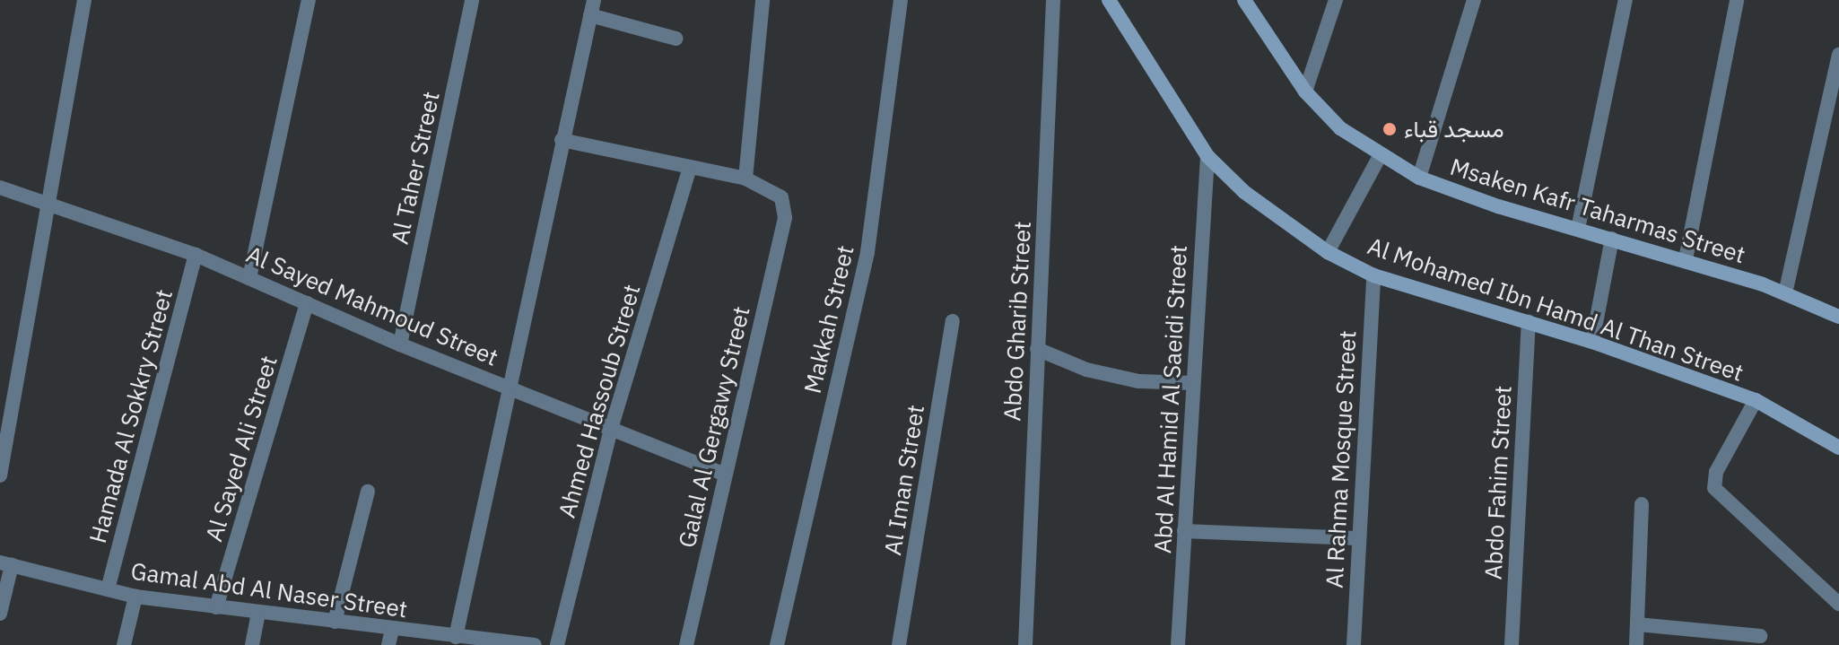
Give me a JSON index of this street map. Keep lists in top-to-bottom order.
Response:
{
  "streets": {
    "street": [
      "Al Taher Street",
      "Msaken Kafr Taharmas Street",
      "Al Sayed Mahmoud Street",
      "Al Mohamed Ibn Hamd Al Than Street",
      "Makkah Street",
      "Abdo Gharib Street",
      "Abd Al Hamid Al Saeidi Street",
      "Ahmed Hassoub Street",
      "Hamada Al Sokkry Street",
      "Galal Al Gergawy Street",
      "Al Sayed Ali Street",
      "Al Rahma Mosque Street",
      "Al Iman Street",
      "Abdo Fahim Street",
      "Gamal Abd Al Naser Street"
    ]
  },
  "crossings": [
    ["Al Taher Street", "Al Sayed Mahmoud Street"],
    ["Al Sayed Mahmoud Street", "Ahmed Hassoub Street"],
    ["Al Sayed Mahmoud Street", "Hamada Al Sokkry Street"],
    ["Al Sayed Mahmoud Street", "Galal Al Gergawy Street"],
    ["Al Sayed Mahmoud Street", "Al Sayed Ali Street"],
    ["Al Mohamed Ibn Hamd Al Than Street", "Abd Al Hamid Al Saeidi Street"],
    ["Al Mohamed Ibn Hamd Al Than Street", "Al Rahma Mosque Street"],
    ["Al Mohamed Ibn Hamd Al Than Street", "Abdo Fahim Street"],
    ["Hamada Al Sokkry Street", "Gamal Abd Al Naser Street"],
    ["Al Sayed Ali Street", "Gamal Abd Al Naser Street"]
  ],
  "places": ["مسجد قباء"]
}
